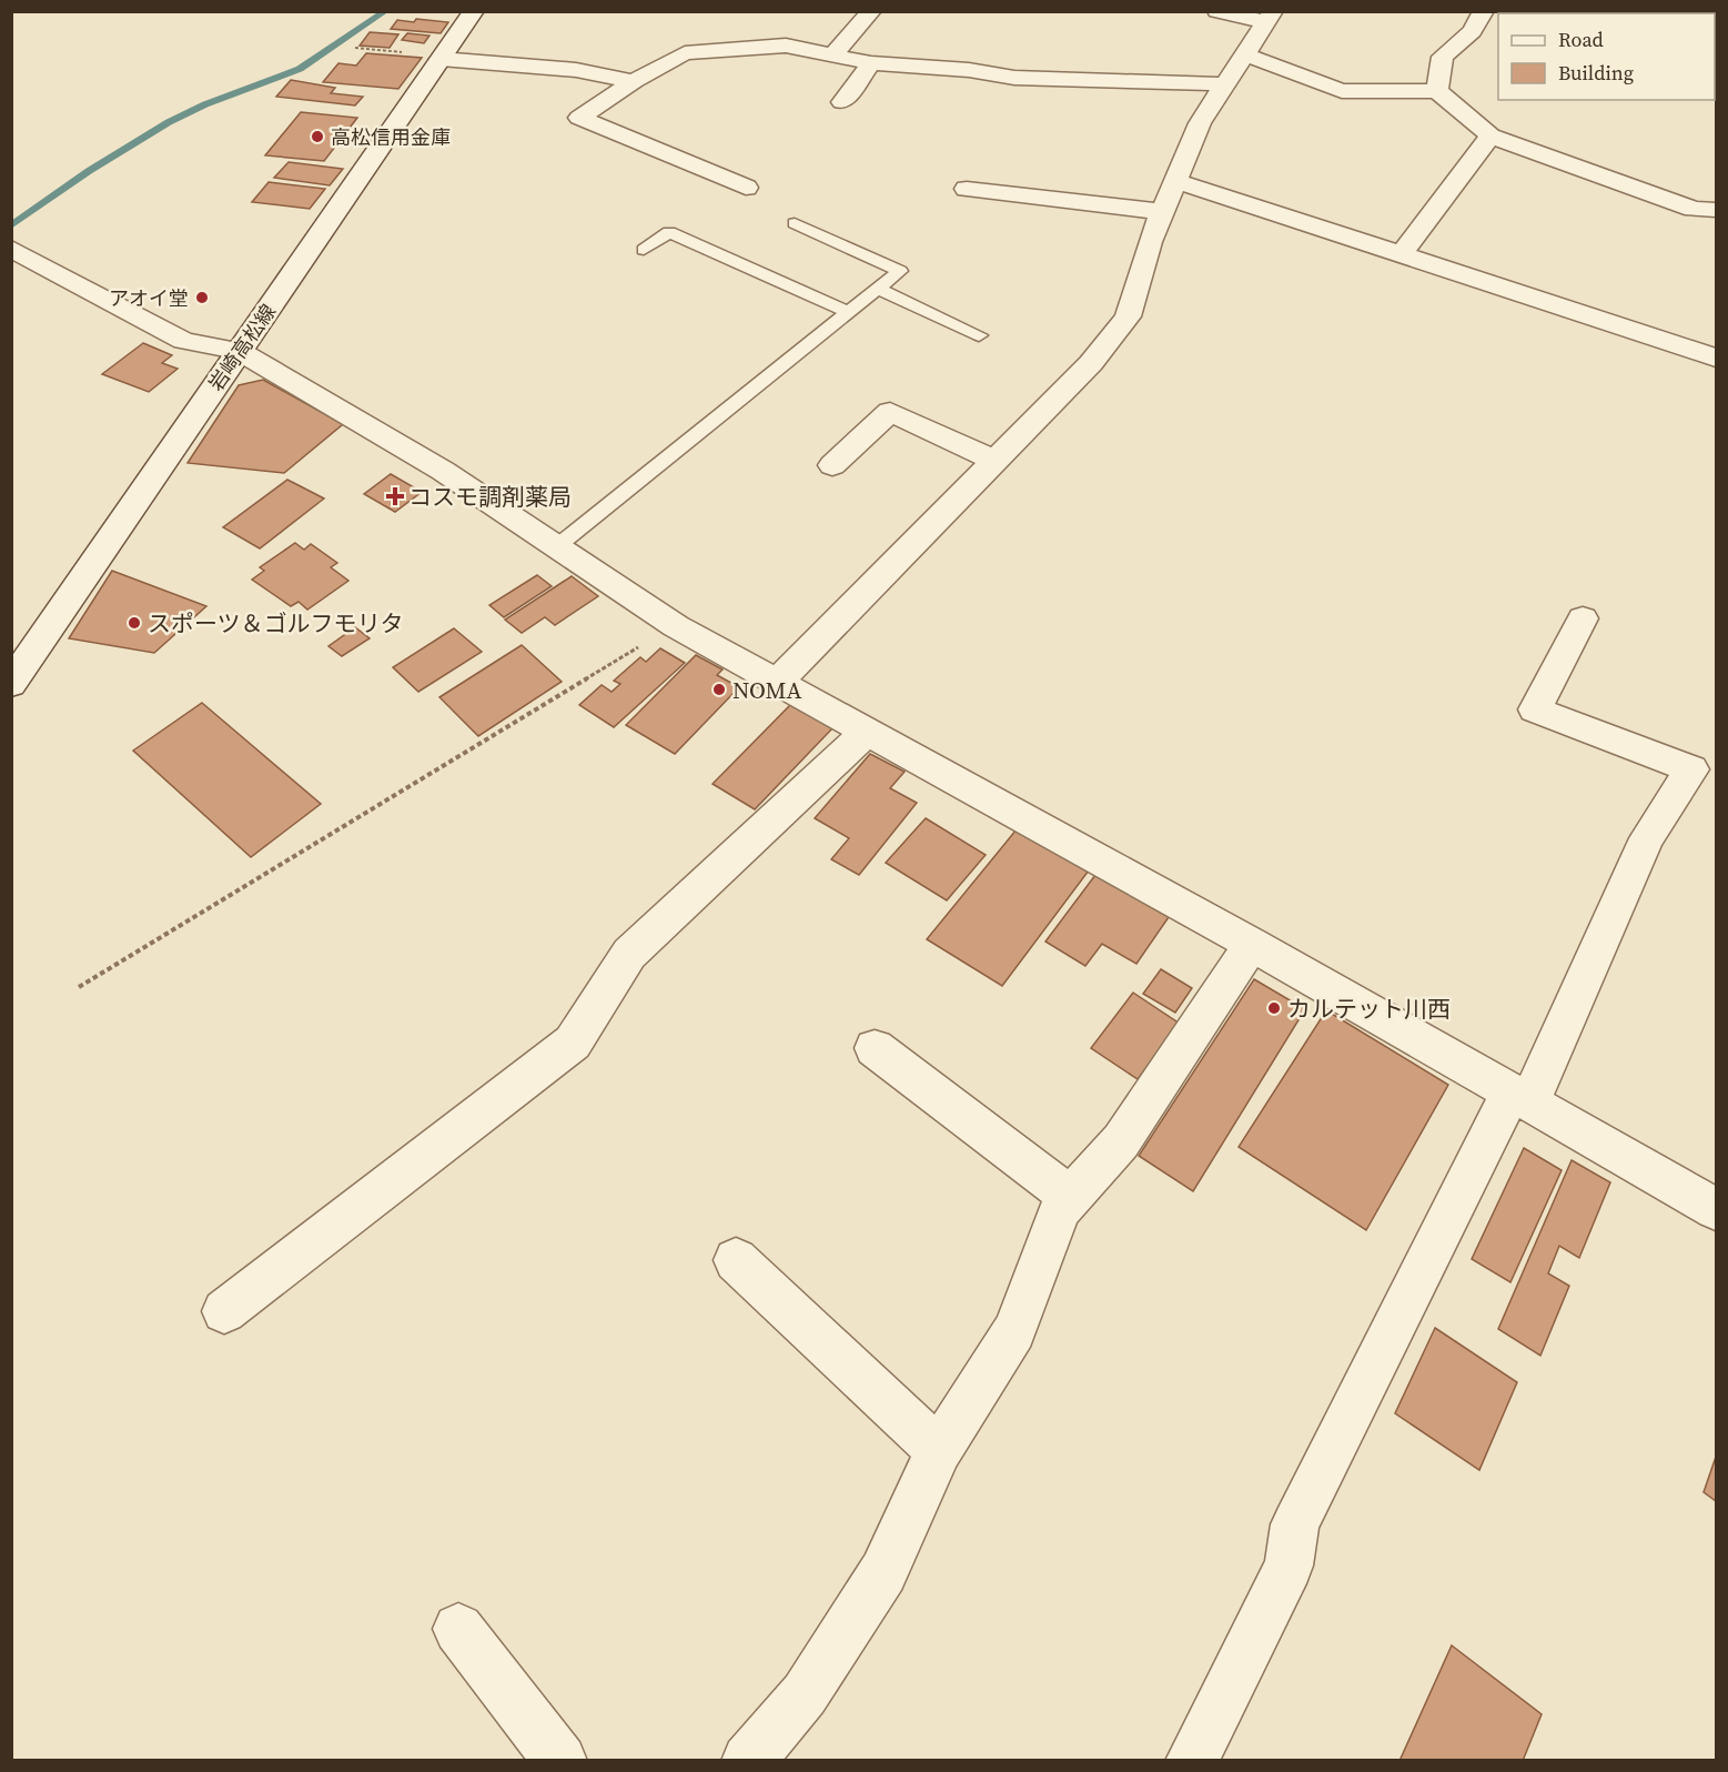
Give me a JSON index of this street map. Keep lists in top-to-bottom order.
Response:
{
  "streets": {
    "street": ["岩崎高松線"]
  },
  "places": {
    "other": [
      "高松信用金庫",
      "アオイ堂",
      "スポーツ＆ゴルフモリタ",
      "NOMA",
      "カルテット川西"
    ],
    "health": ["コスモ調剤薬局"]
  },
  "legend": ["Road", "Building"]
}
